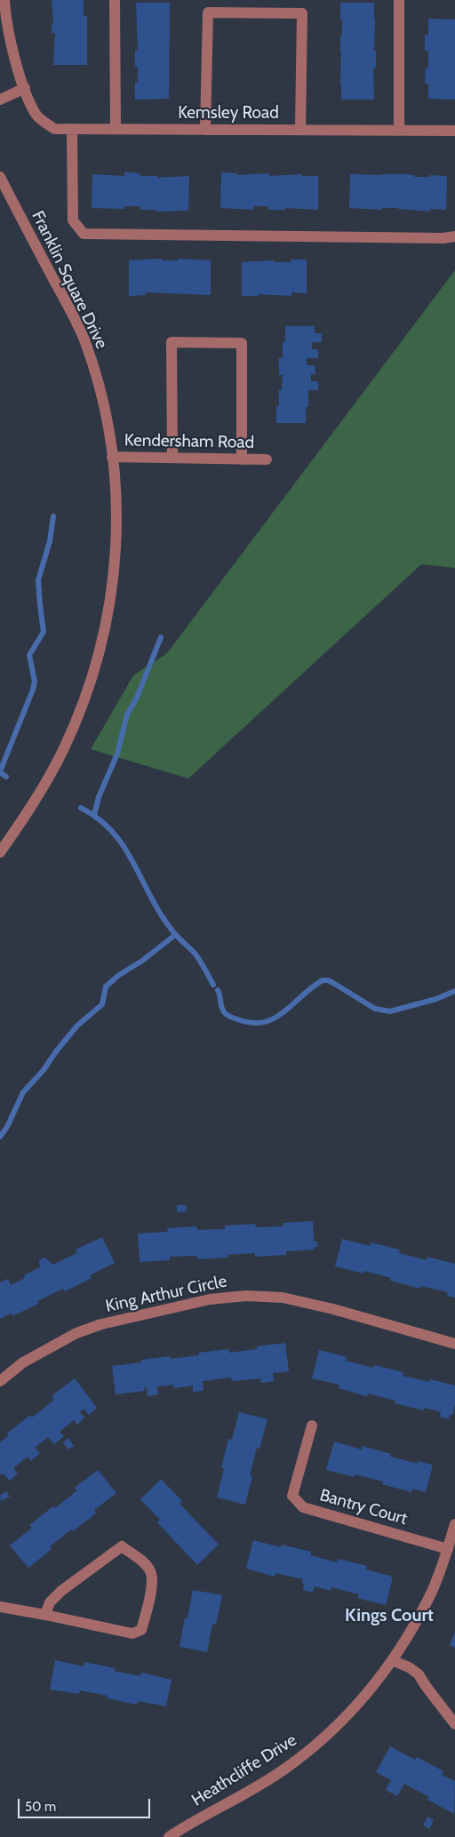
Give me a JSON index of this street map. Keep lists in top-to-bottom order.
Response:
{
  "streets": {
    "street": [
      "Kemsley Road",
      "Franklin Square Drive",
      "Kendersham Road",
      "King Arthur Circle",
      "Bantry Court",
      "Heathcliffe Drive"
    ]
  },
  "crossings": [
    ["Franklin Square Drive", "Kendersham Road"],
    ["Bantry Court", "Heathcliffe Drive"]
  ],
  "districts": ["Kings Court"],
  "scale_bar": "50 m"
}
